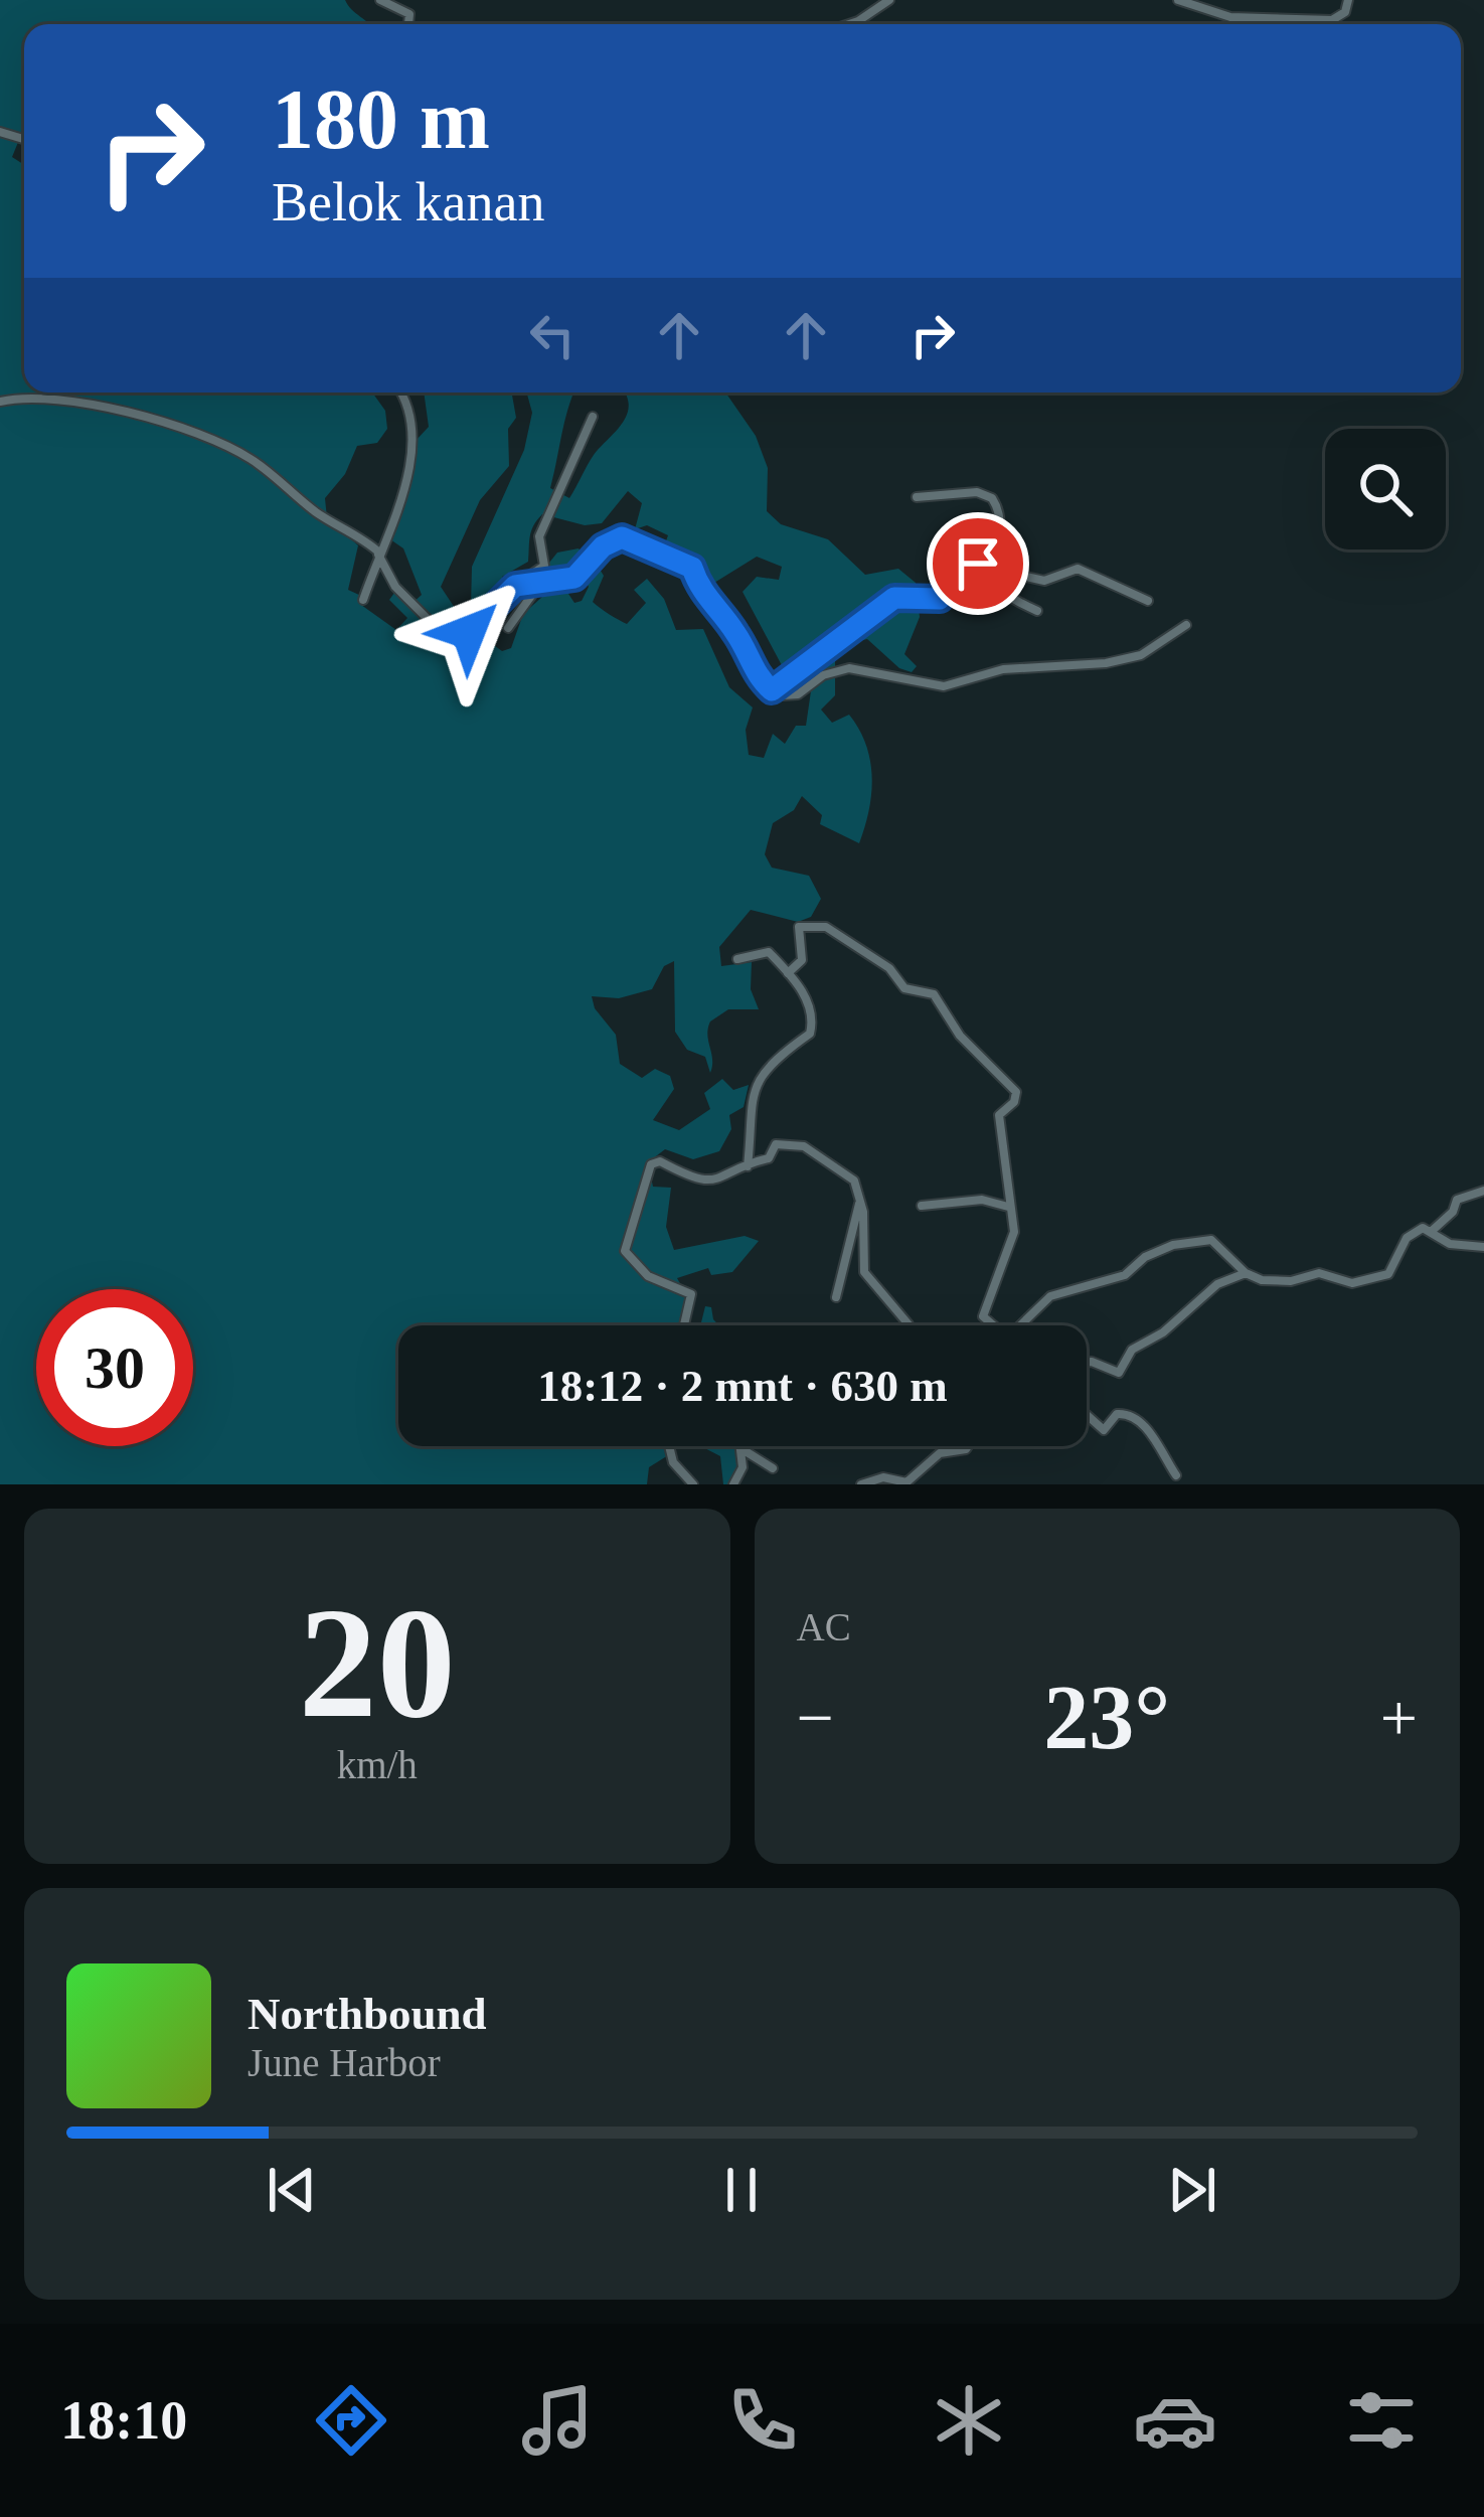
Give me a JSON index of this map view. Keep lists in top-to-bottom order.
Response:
{
  "page": {
    "turn": ["180 m", "Belok kanan"],
    "limit": "30",
    "trip": "18:12 · 2 mnt · 630 m",
    "tile": [
      ["20", "km/h"],
      "AC"
    ],
    "heat": ["−", "23°", "+"],
    "song": ["Northbound", "June Harbor"],
    "tabs": "18:10"
  }
}
